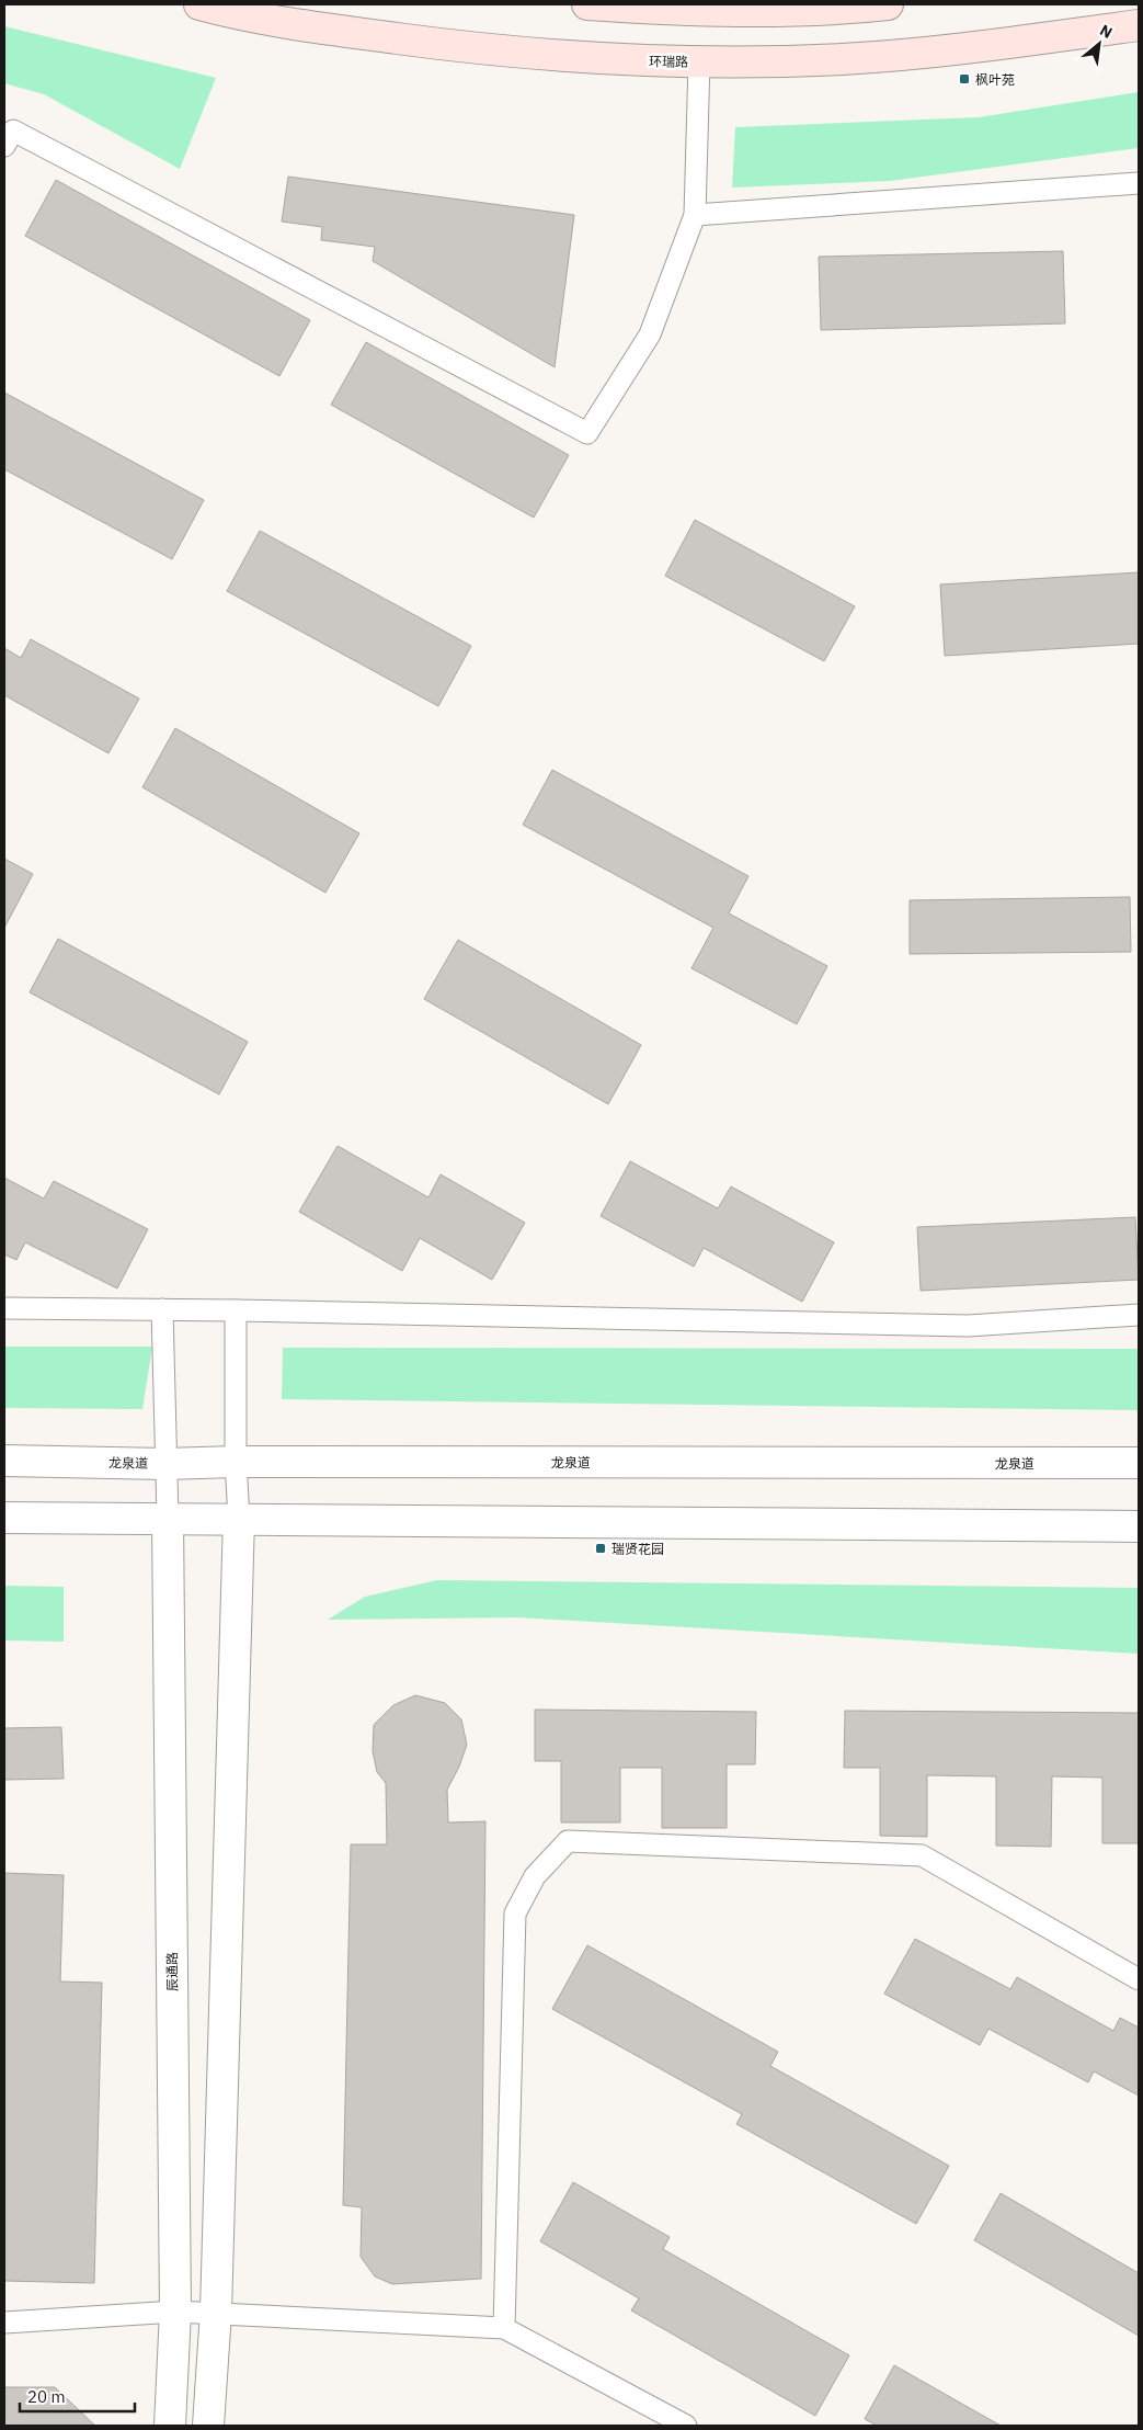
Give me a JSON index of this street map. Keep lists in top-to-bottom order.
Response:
{
  "streets": {
    "main road": ["环瑞路"],
    "street": ["龙泉道", "辰通路"]
  },
  "places": {
    "transit": ["枫叶苑", "瑞贤花园"]
  },
  "scale_bar": "20 m",
  "north": "top right"
}
